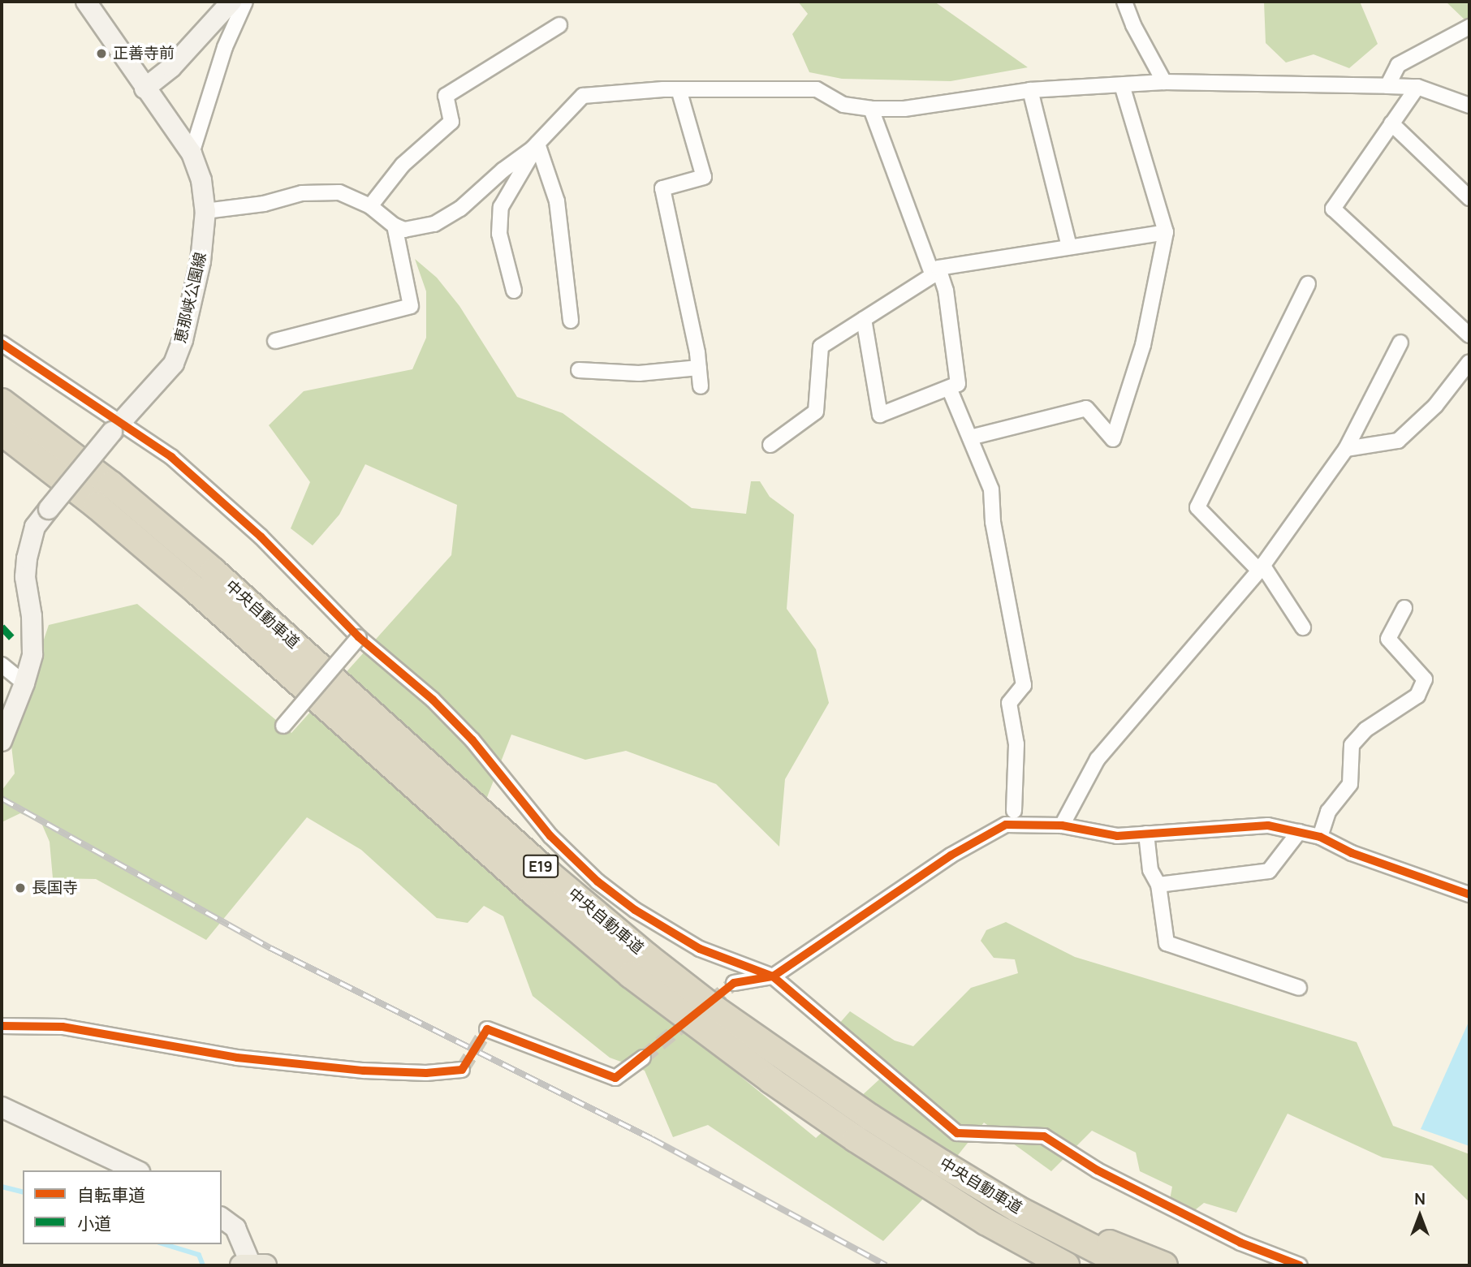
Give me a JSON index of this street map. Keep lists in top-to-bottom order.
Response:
{
  "streets": {
    "highway": ["中央自動車道", "E19"],
    "main road": ["恵那峡公園線"]
  },
  "places": ["正善寺前", "長国寺"],
  "legend": ["自転車道", "小道"],
  "north": "top"
}
